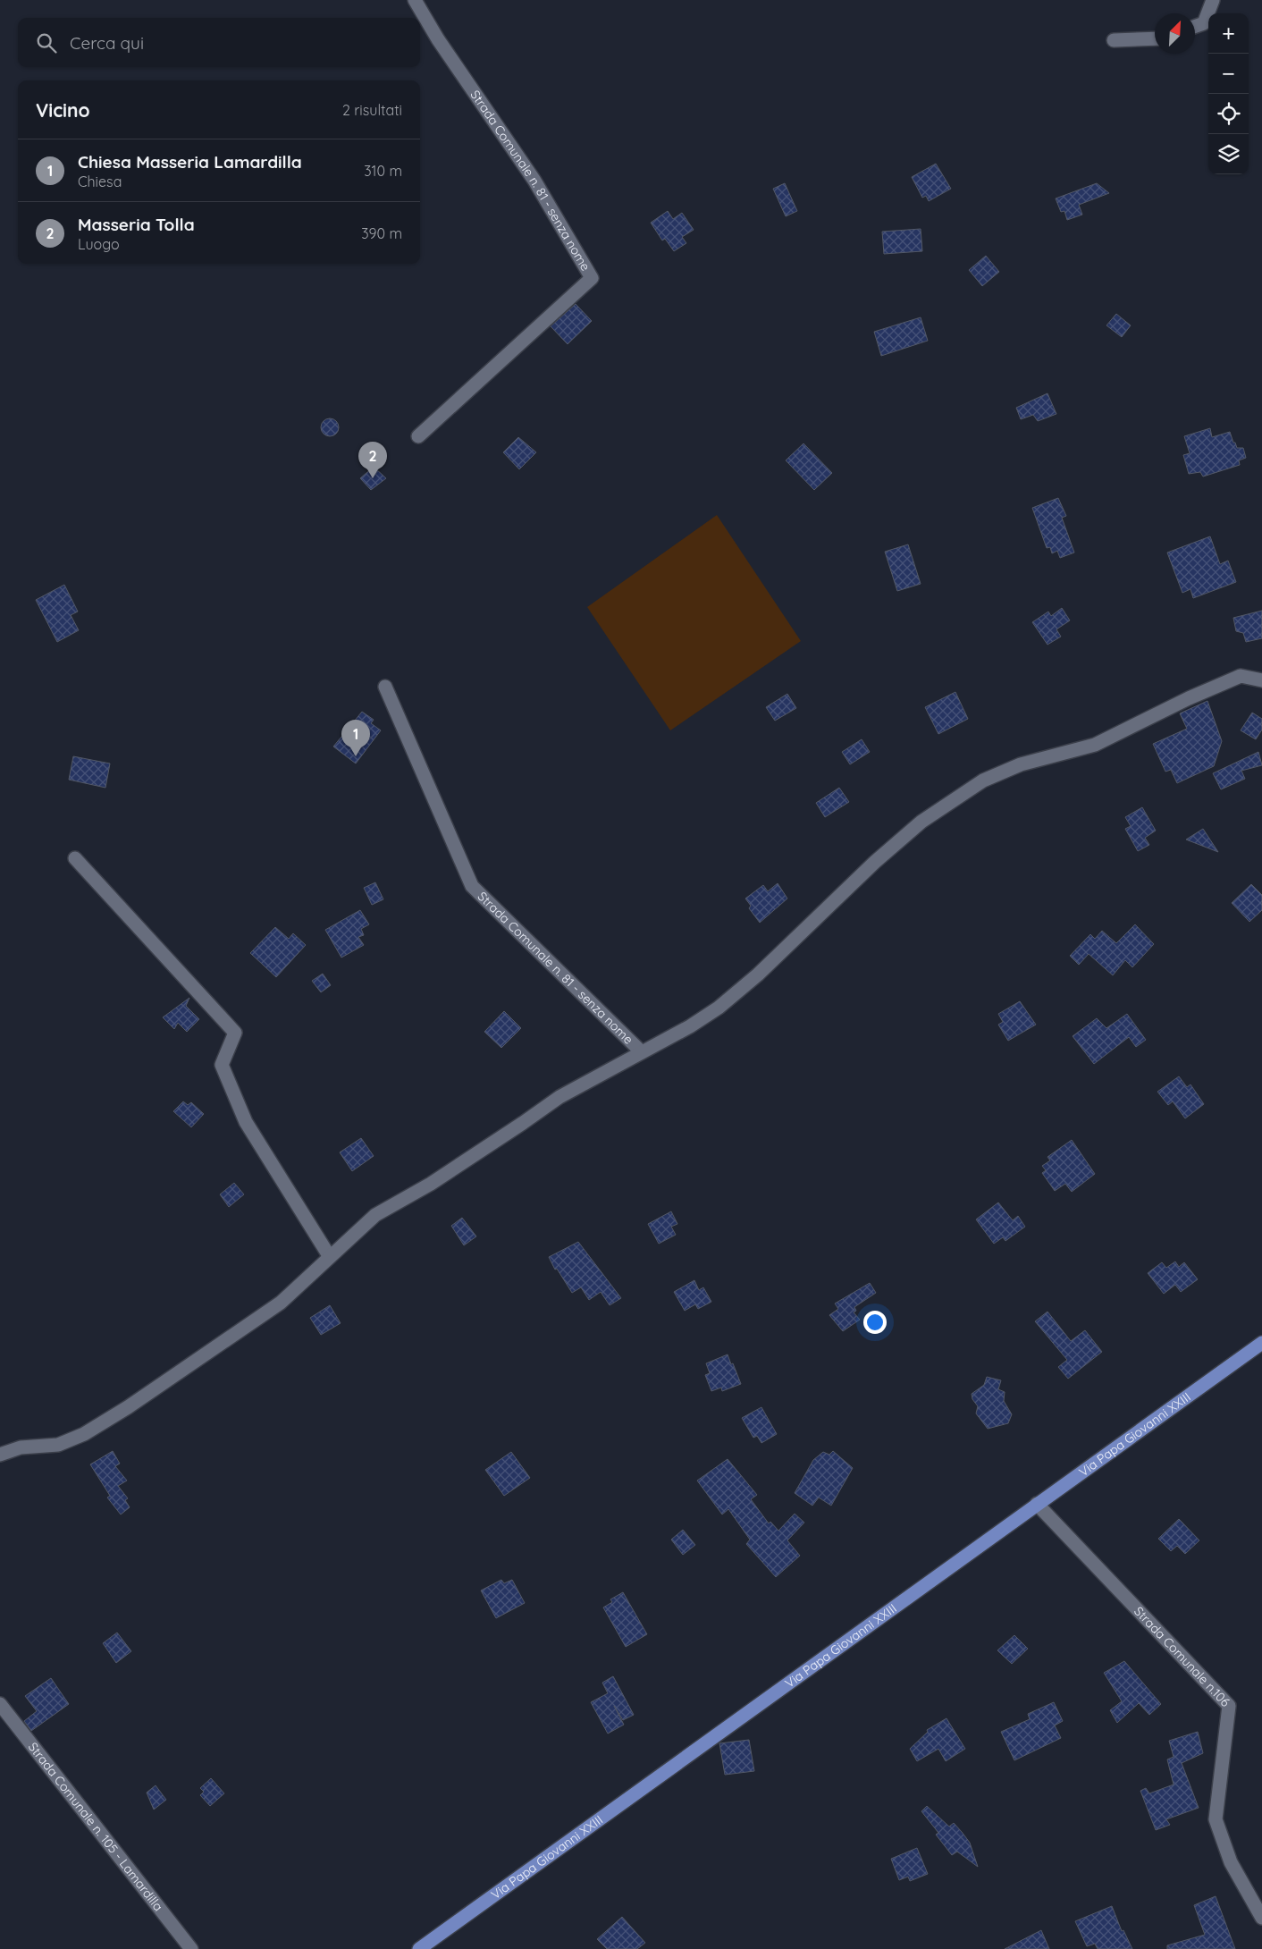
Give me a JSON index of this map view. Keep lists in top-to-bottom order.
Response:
{
  "streets": {
    "main road": ["Via Papa Giovanni XXIII"],
    "street": ["Strada Comunale n. 81 - senza nome", "Strada Comunale n.106", "Strada Comunale n. 105 - Lamardilla"]
  },
  "crossings": [
    ["Via Papa Giovanni XXIII", "Strada Comunale n.106"]
  ],
  "north": "top right",
  "page": {
    "map_buttons": ["+", "−"],
    "search": "Cerca qui",
    "heading": ["Vicino", "2 risultati"],
    "list": [
      {
        "mark": "1",
        "name": "Chiesa Masseria Lamardilla",
        "note": "Chiesa",
        "value": "310 m"
      },
      {
        "mark": "2",
        "name": "Masseria Tolla",
        "note": "Luogo",
        "value": "390 m"
      }
    ],
    "pins": ["2", "1"]
  }
}
